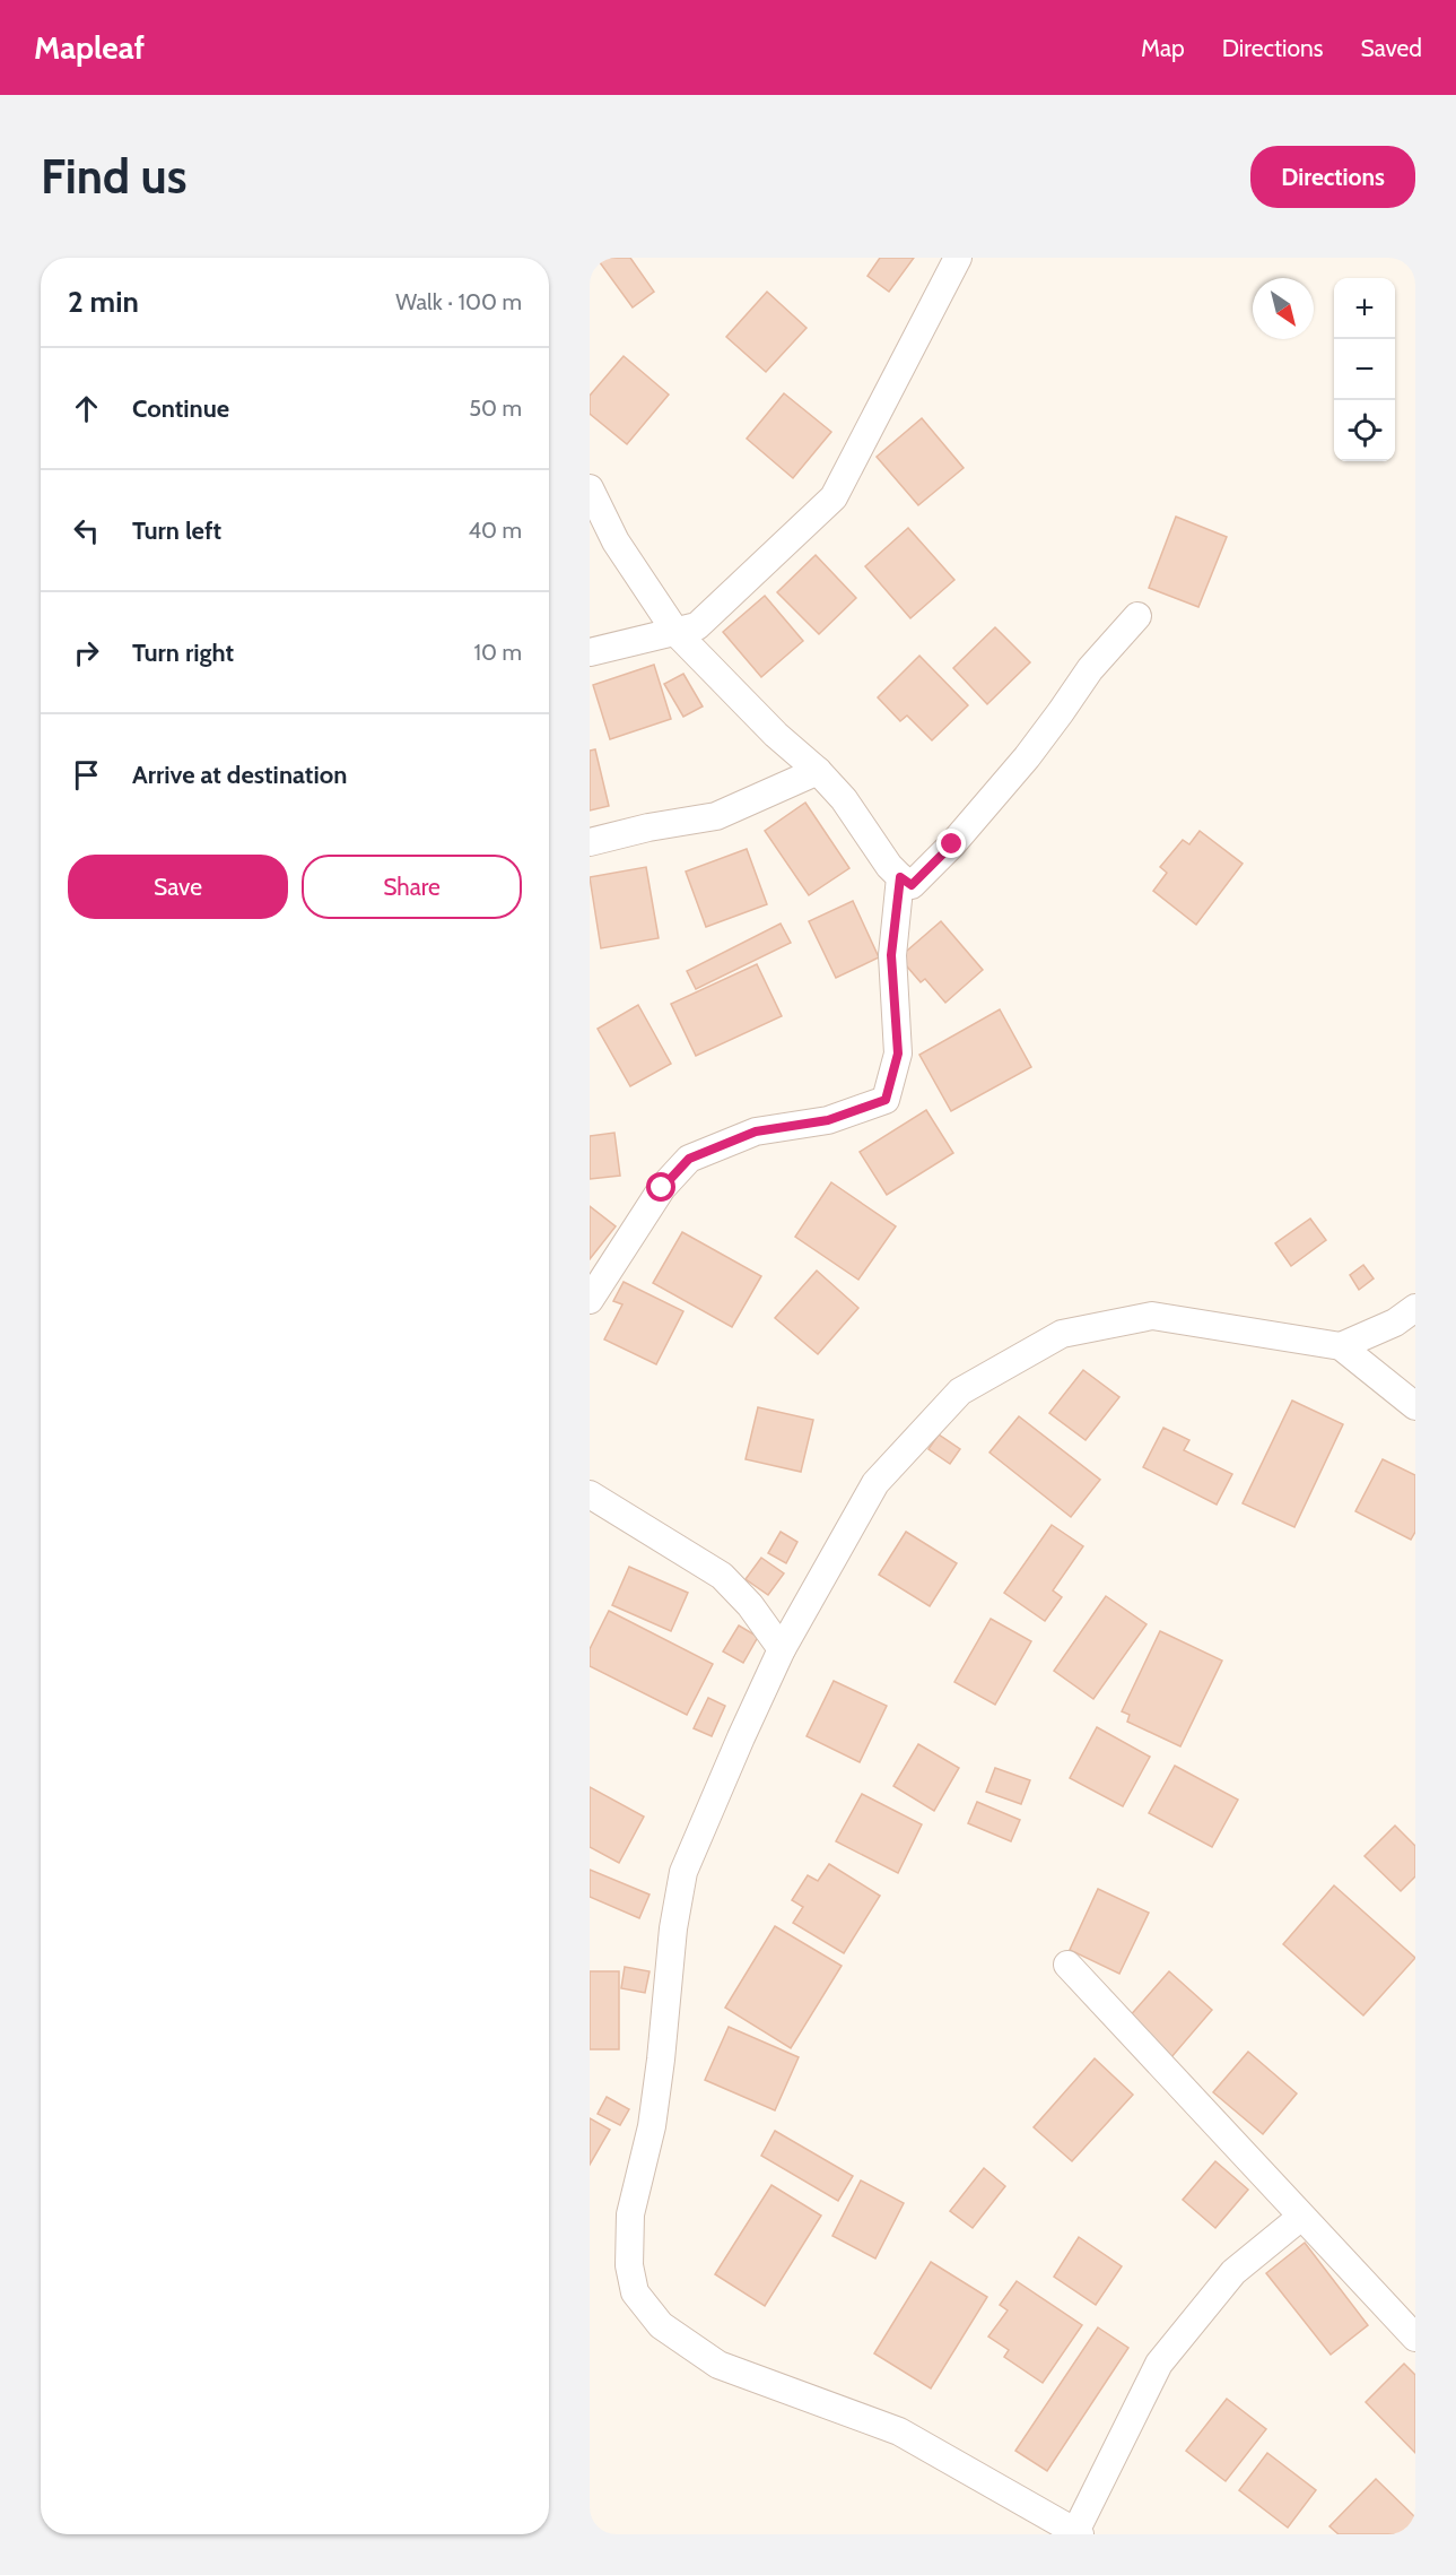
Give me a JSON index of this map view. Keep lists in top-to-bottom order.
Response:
{
  "north": "bottom right",
  "page": {
    "header": "Mapleaf",
    "nav": ["Map", "Directions", "Saved"],
    "buttons": [
      "Directions",
      ["Save", "Share"]
    ],
    "title": "Find us",
    "heading": ["2 min", "Walk · 100 m"],
    "map_buttons": ["+", "−"],
    "list": [
      ["Continue", "50 m"],
      ["Turn left", "40 m"],
      ["Turn right", "10 m"],
      "Arrive at destination"
    ]
  }
}
